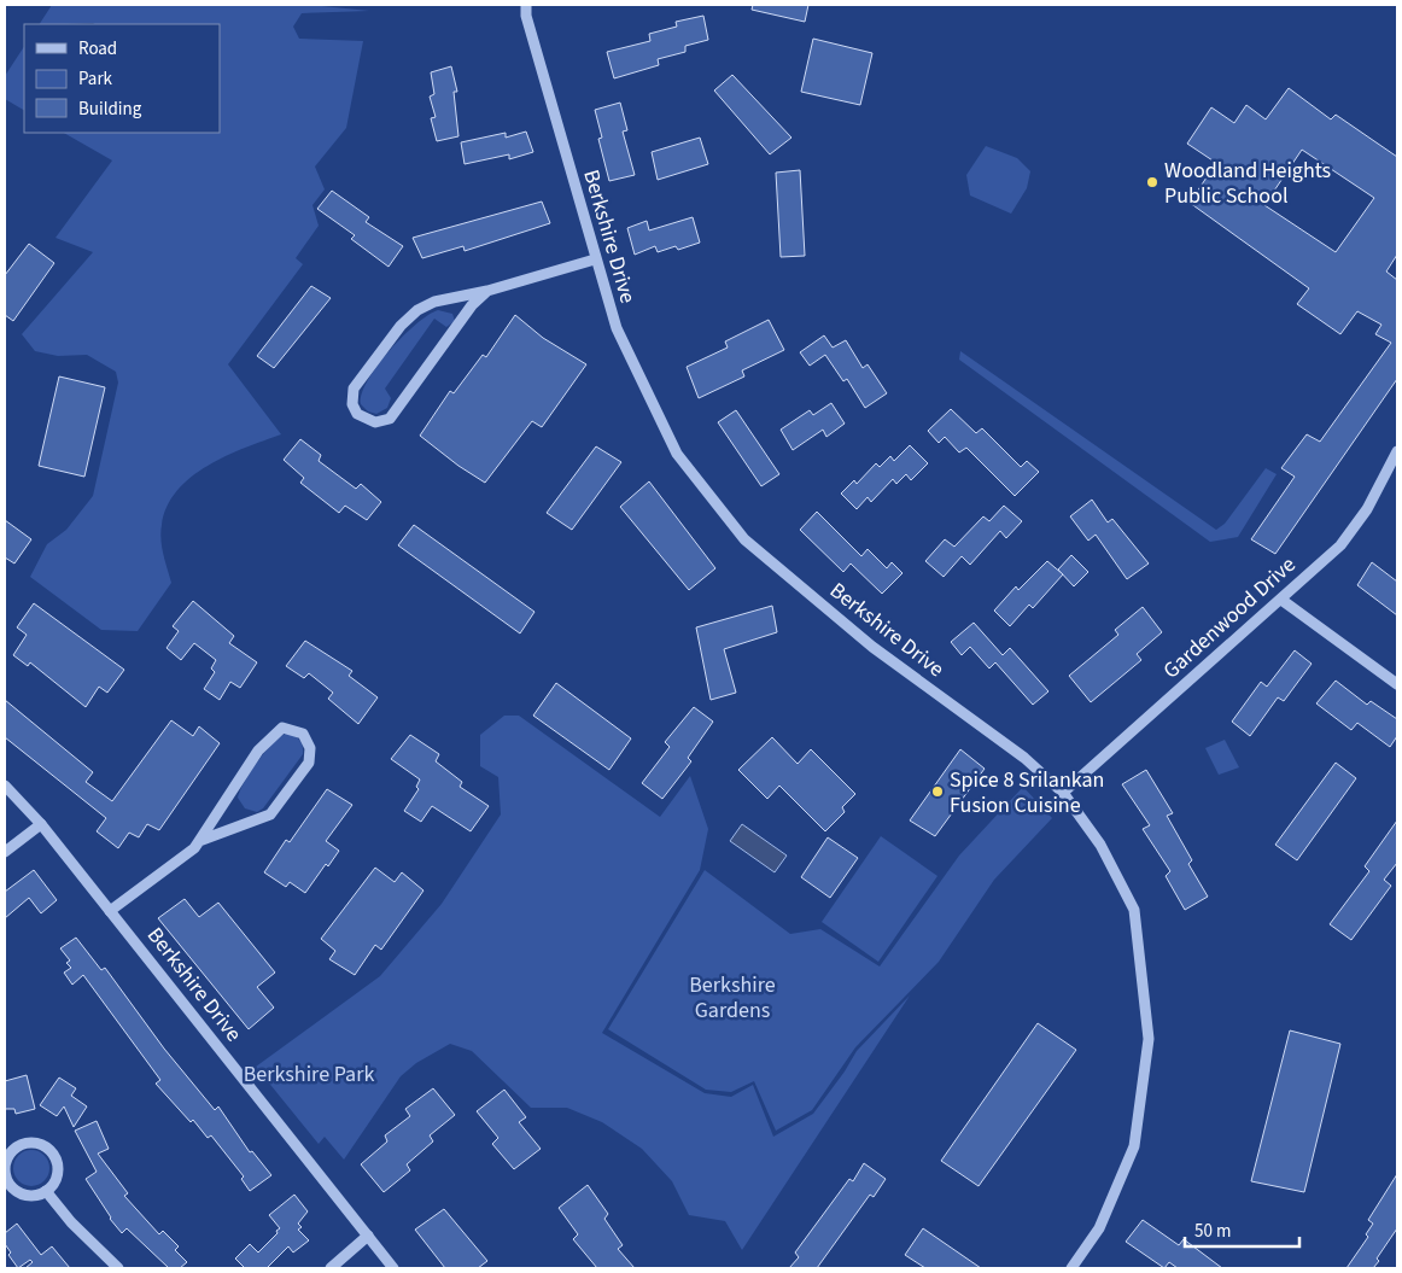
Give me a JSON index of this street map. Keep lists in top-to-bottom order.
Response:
{
  "streets": {
    "street": ["Berkshire Drive", "Gardenwood Drive"]
  },
  "crossings": [
    ["Berkshire Drive", "Gardenwood Drive"]
  ],
  "parks": ["Berkshire Gardens", "Berkshire Park"],
  "places": ["Woodland Heights Public School", "Spice 8 Srilankan Fusion Cuisine"],
  "legend": ["Road", "Park", "Building"],
  "scale_bar": "50 m"
}
